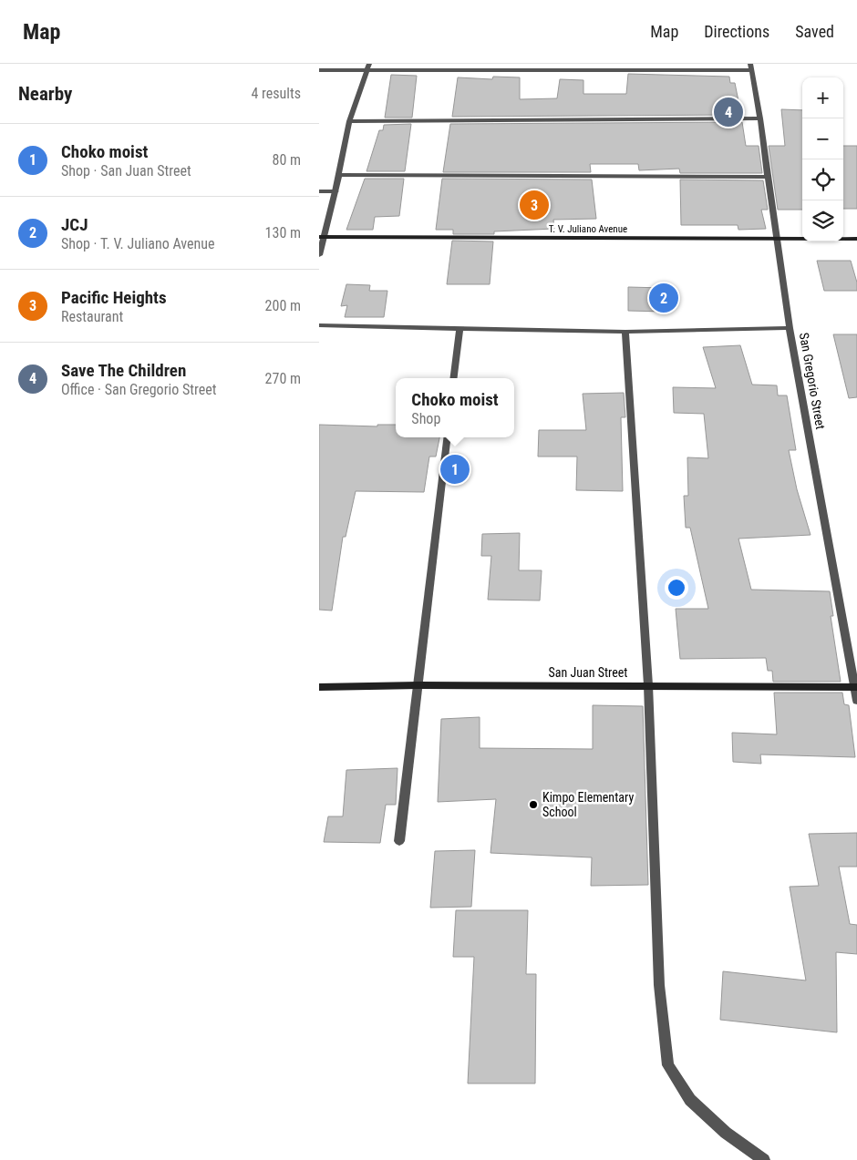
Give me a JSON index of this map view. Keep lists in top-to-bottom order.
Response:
{
  "streets": {
    "main road": ["T. V. Juliano Avenue", "San Juan Street"],
    "street": ["San Gregorio Street"]
  },
  "crossings": [
    ["T. V. Juliano Avenue", "San Gregorio Street"],
    ["San Gregorio Street", "San Juan Street"]
  ],
  "places": ["Kimpo Elementary School"],
  "page": {
    "header": "Map",
    "nav": ["Map", "Directions", "Saved"],
    "heading": ["Nearby", "4 results"],
    "map_buttons": ["+", "−"],
    "pins": [
      "4",
      "3",
      "2",
      "1"
    ],
    "list": [
      {
        "mark": "1",
        "name": "Choko moist",
        "note": "Shop · San Juan Street",
        "value": "80 m"
      },
      {
        "mark": "2",
        "name": "JCJ",
        "note": "Shop · T. V. Juliano Avenue",
        "value": "130 m"
      },
      {
        "mark": "3",
        "name": "Pacific Heights",
        "note": "Restaurant",
        "value": "200 m"
      },
      {
        "mark": "4",
        "name": "Save The Children",
        "note": "Office · San Gregorio Street",
        "value": "270 m"
      }
    ],
    "popup": ["Choko moist", "Shop"]
  }
}
